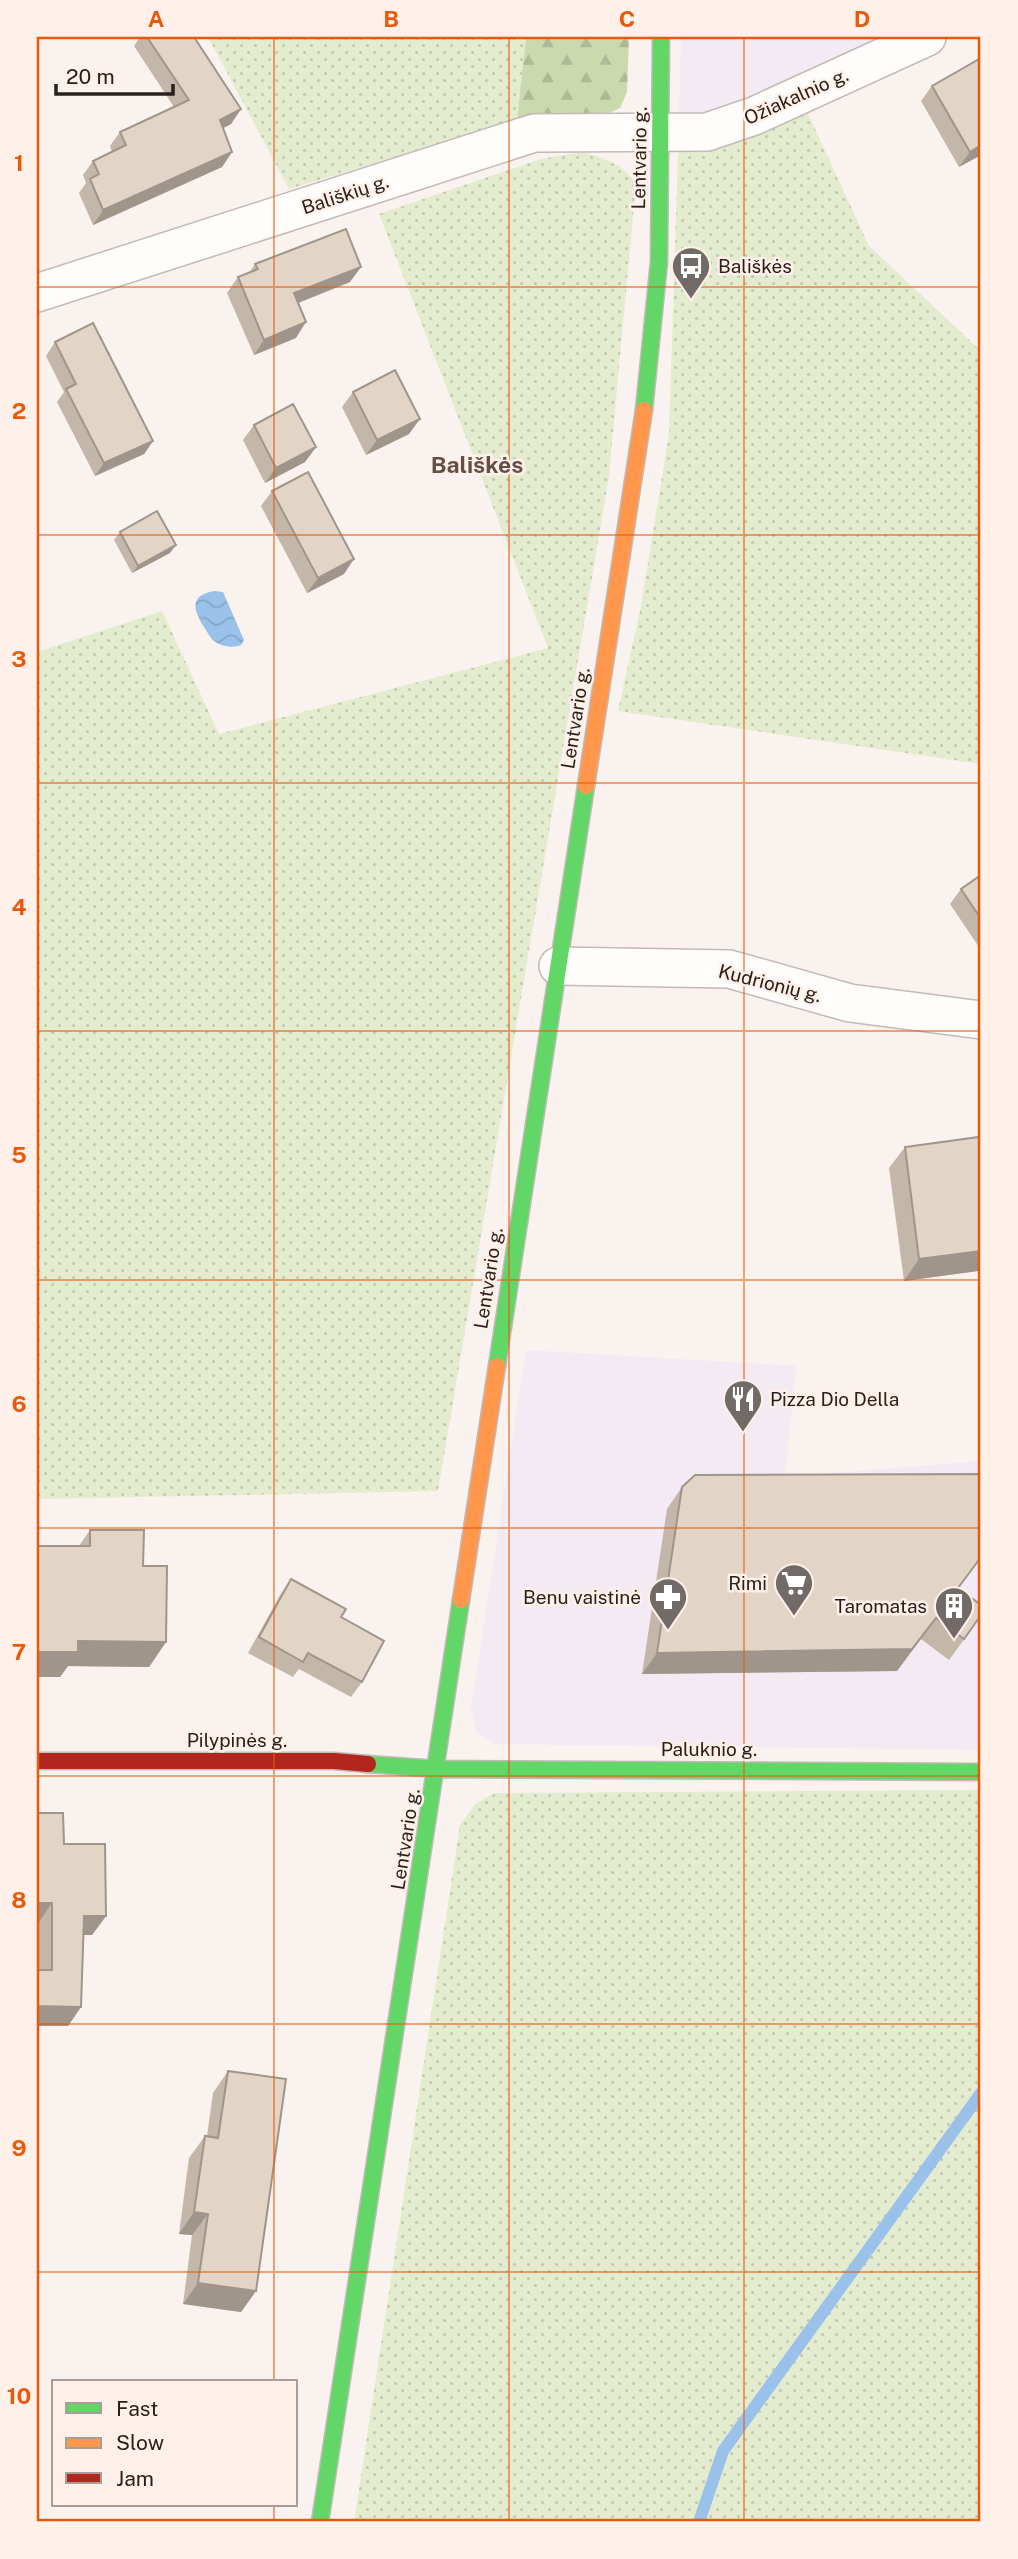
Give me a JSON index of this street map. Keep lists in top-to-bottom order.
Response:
{
  "streets": {
    "main road": ["Lentvario g.", "Pilypinės g.", "Paluknio g."],
    "street": ["Ožiakalnio g.", "Bališkių g.", "Kudrionių g."]
  },
  "crossings": [
    ["Ožiakalnio g.", "Lentvario g."],
    ["Ožiakalnio g.", "Bališkių g."],
    ["Lentvario g.", "Bališkių g."],
    ["Lentvario g.", "Kudrionių g."],
    ["Lentvario g.", "Pilypinės g."],
    ["Lentvario g.", "Paluknio g."],
    ["Pilypinės g.", "Paluknio g."]
  ],
  "districts": ["Bališkės"],
  "places": {
    "bus stop": ["Bališkės"],
    "restaurant": ["Pizza Dio Della"],
    "supermarket": ["Rimi"],
    "pharmacy": ["Benu vaistinė"],
    "building": ["Taromatas"]
  },
  "legend": ["Fast", "Slow", "Jam"],
  "scale_bar": "20 m",
  "grid": {
    "columns": [
      "A",
      "B",
      "C",
      "D"
    ],
    "rows": [
      "1",
      "2",
      "3",
      "4",
      "5",
      "6",
      "7",
      "8",
      "9",
      "10"
    ]
  }
}
